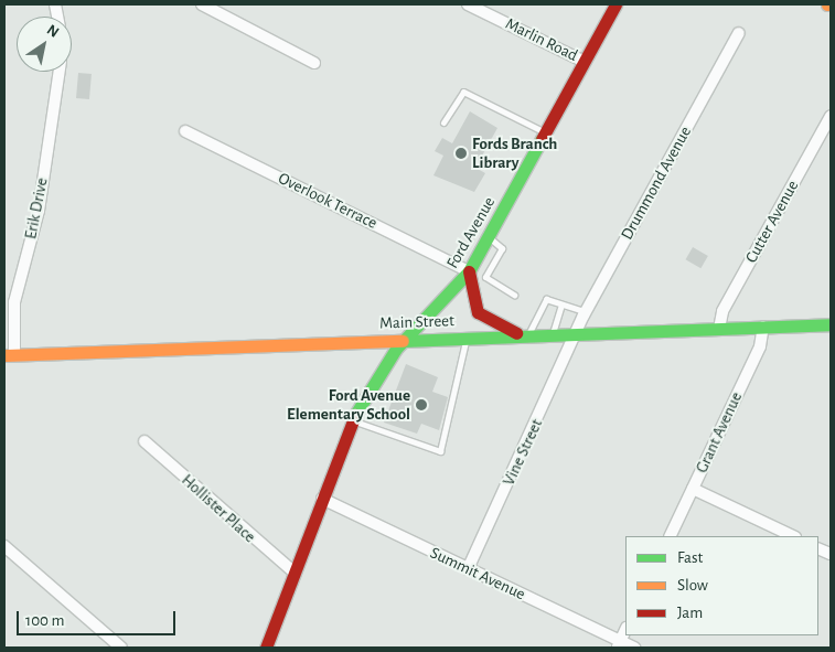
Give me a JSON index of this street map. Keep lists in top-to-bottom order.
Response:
{
  "streets": {
    "main road": ["Ford Avenue", "Main Street"],
    "street": [
      "Marlin Road",
      "Drummond Avenue",
      "Overlook Terrace",
      "Erik Drive",
      "Cutter Avenue",
      "Grant Avenue",
      "Vine Street",
      "Hollister Place",
      "Summit Avenue"
    ]
  },
  "crossings": [
    ["Marlin Road", "Ford Avenue"],
    ["Drummond Avenue", "Main Street"],
    ["Drummond Avenue", "Vine Street"],
    ["Overlook Terrace", "Ford Avenue"],
    ["Erik Drive", "Main Street"],
    ["Cutter Avenue", "Main Street"],
    ["Ford Avenue", "Main Street"],
    ["Ford Avenue", "Hollister Place"],
    ["Ford Avenue", "Summit Avenue"],
    ["Main Street", "Grant Avenue"],
    ["Main Street", "Vine Street"],
    ["Vine Street", "Summit Avenue"]
  ],
  "places": ["Fords Branch Library", "Ford Avenue Elementary School"],
  "legend": ["Fast", "Slow", "Jam"],
  "scale_bar": "100 m",
  "north": "top right"
}
